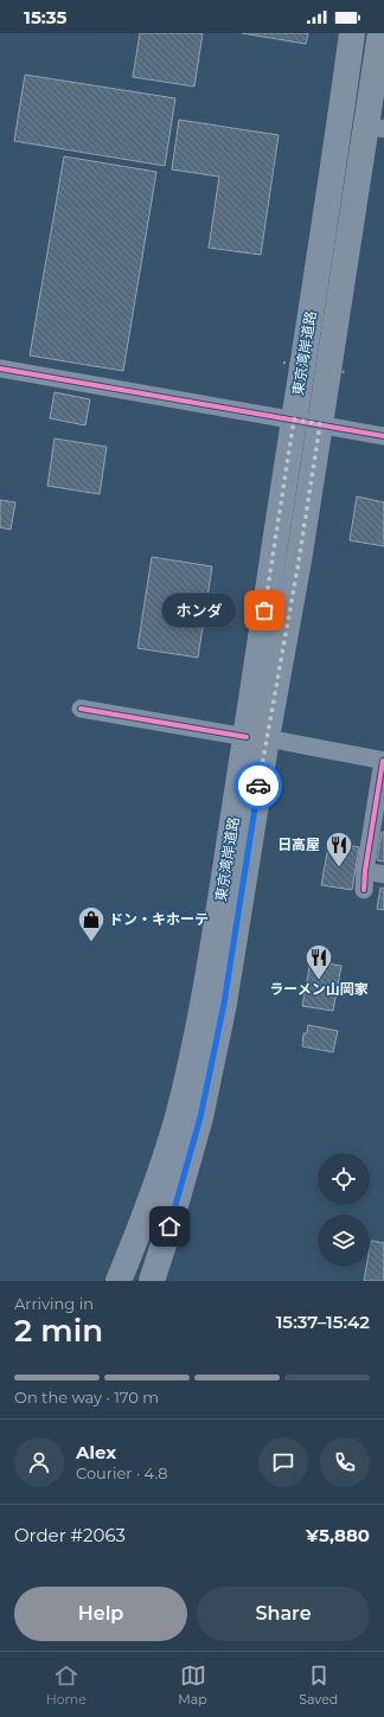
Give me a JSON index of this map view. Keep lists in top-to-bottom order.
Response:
{
  "streets": {
    "highway": ["東京湾岸道路"]
  },
  "places": {
    "other": ["ホンダ"],
    "restaurant": ["日高屋", "ラーメン山岡家"],
    "shop": ["ドン・キホーテ"]
  },
  "page": {
    "status": "15:35",
    "bubble": "ホンダ",
    "heading": ["2 min", "Arriving in", "15:37–15:42"],
    "panel": [
      "Alex",
      "Courier · 4.8",
      "Order #2063",
      "¥5,880"
    ],
    "bar": "On the way · 170 m",
    "buttons": ["Help", "Share"],
    "tabs": ["Home", "Map", "Saved"]
  }
}
